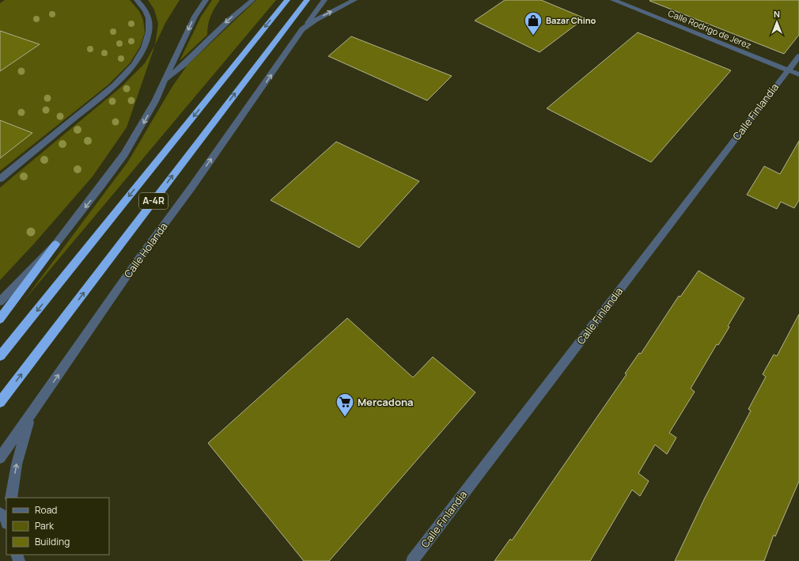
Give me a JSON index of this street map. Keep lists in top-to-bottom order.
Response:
{
  "streets": {
    "highway": ["A-4R"],
    "street": ["Calle Rodrigo de Jerez", "Calle Finlandia", "Calle Holanda"]
  },
  "crossings": [
    ["Calle Rodrigo de Jerez", "Calle Finlandia"]
  ],
  "places": {
    "shop": ["Bazar Chino"],
    "supermarket": ["Mercadona"]
  },
  "legend": ["Road", "Park", "Building"],
  "north": "top"
}
